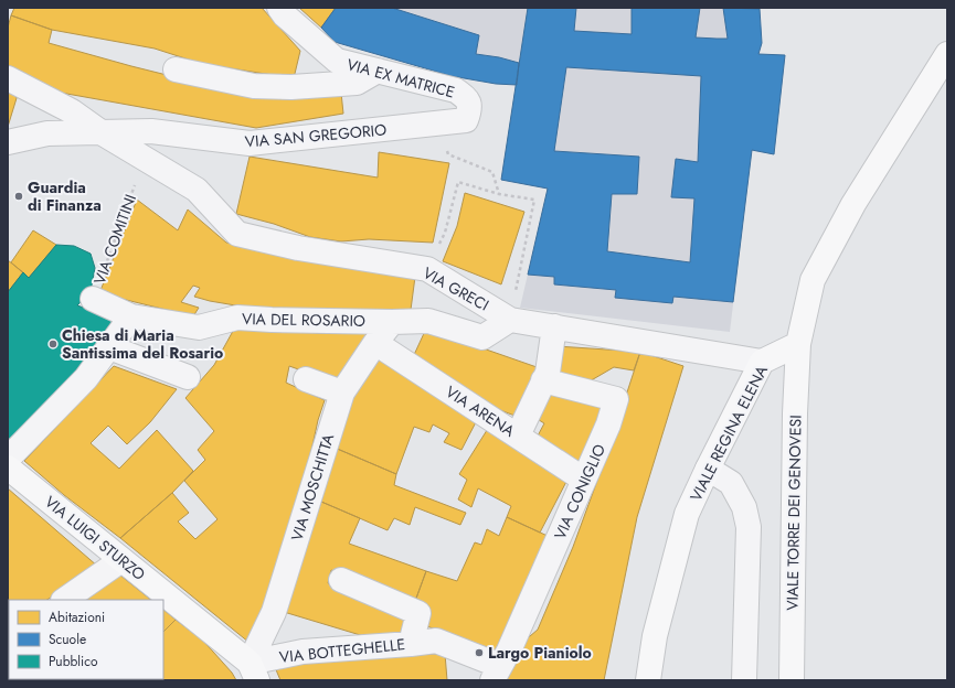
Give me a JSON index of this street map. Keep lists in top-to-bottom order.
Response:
{
  "streets": {
    "street": [
      "VIA EX MATRICE",
      "VIA SAN GREGORIO",
      "VIA GRECI",
      "VIA DEL ROSARIO",
      "VIA ARENA",
      "VIALE REGINA ELENA",
      "VIA MOSCHITTA",
      "VIA CONIGLIO",
      "VIALE TORRE DEI GENOVESI",
      "VIA LUIGI STURZO",
      "VIA BOTTEGHELLE"
    ],
    "path": ["VIA COMITINI"]
  },
  "crossings": [
    ["VIA EX MATRICE", "VIA SAN GREGORIO"],
    ["VIA SAN GREGORIO", "VIA GRECI"],
    ["VIA COMITINI", "VIA DEL ROSARIO"],
    ["VIA GRECI", "VIA DEL ROSARIO"],
    ["VIA GRECI", "VIALE REGINA ELENA"],
    ["VIA DEL ROSARIO", "VIA MOSCHITTA"],
    ["VIA ARENA", "VIA MOSCHITTA"],
    ["VIA ARENA", "VIA CONIGLIO"],
    ["VIALE REGINA ELENA", "VIALE TORRE DEI GENOVESI"],
    ["VIA MOSCHITTA", "VIA LUIGI STURZO"],
    ["VIA MOSCHITTA", "VIA BOTTEGHELLE"],
    ["VIA CONIGLIO", "VIA BOTTEGHELLE"],
    ["VIA LUIGI STURZO", "VIA BOTTEGHELLE"]
  ],
  "places": ["Guardia di Finanza", "Chiesa di Maria Santissima del Rosario", "Largo Pianiolo"],
  "legend": ["Abitazioni", "Scuole", "Pubblico"]
}
